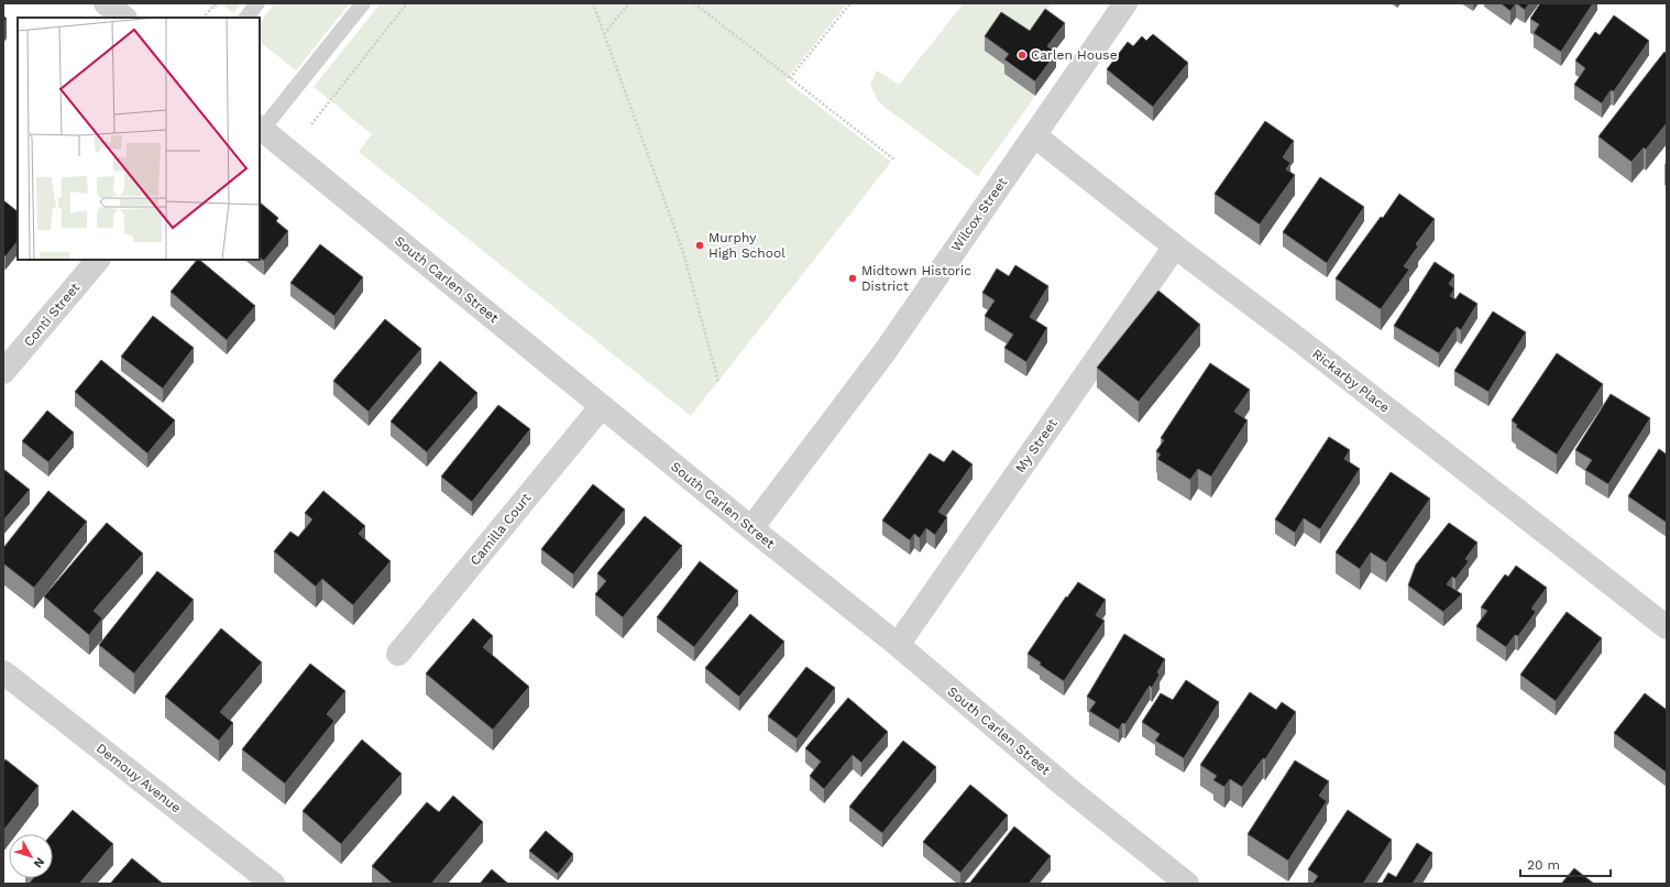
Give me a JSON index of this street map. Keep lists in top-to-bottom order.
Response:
{
  "streets": {
    "street": [
      "Wilcox Street",
      "South Carlen Street",
      "Conti Street",
      "Rickarby Place",
      "My Street",
      "Camilla Court",
      "Demouy Avenue"
    ]
  },
  "crossings": [
    ["Wilcox Street", "South Carlen Street"],
    ["Wilcox Street", "Rickarby Place"],
    ["South Carlen Street", "My Street"],
    ["South Carlen Street", "Camilla Court"],
    ["Rickarby Place", "My Street"]
  ],
  "places": ["Carlen House", "Murphy High School", "Midtown Historic District"],
  "scale_bar": "20 m",
  "north": "bottom right"
}
